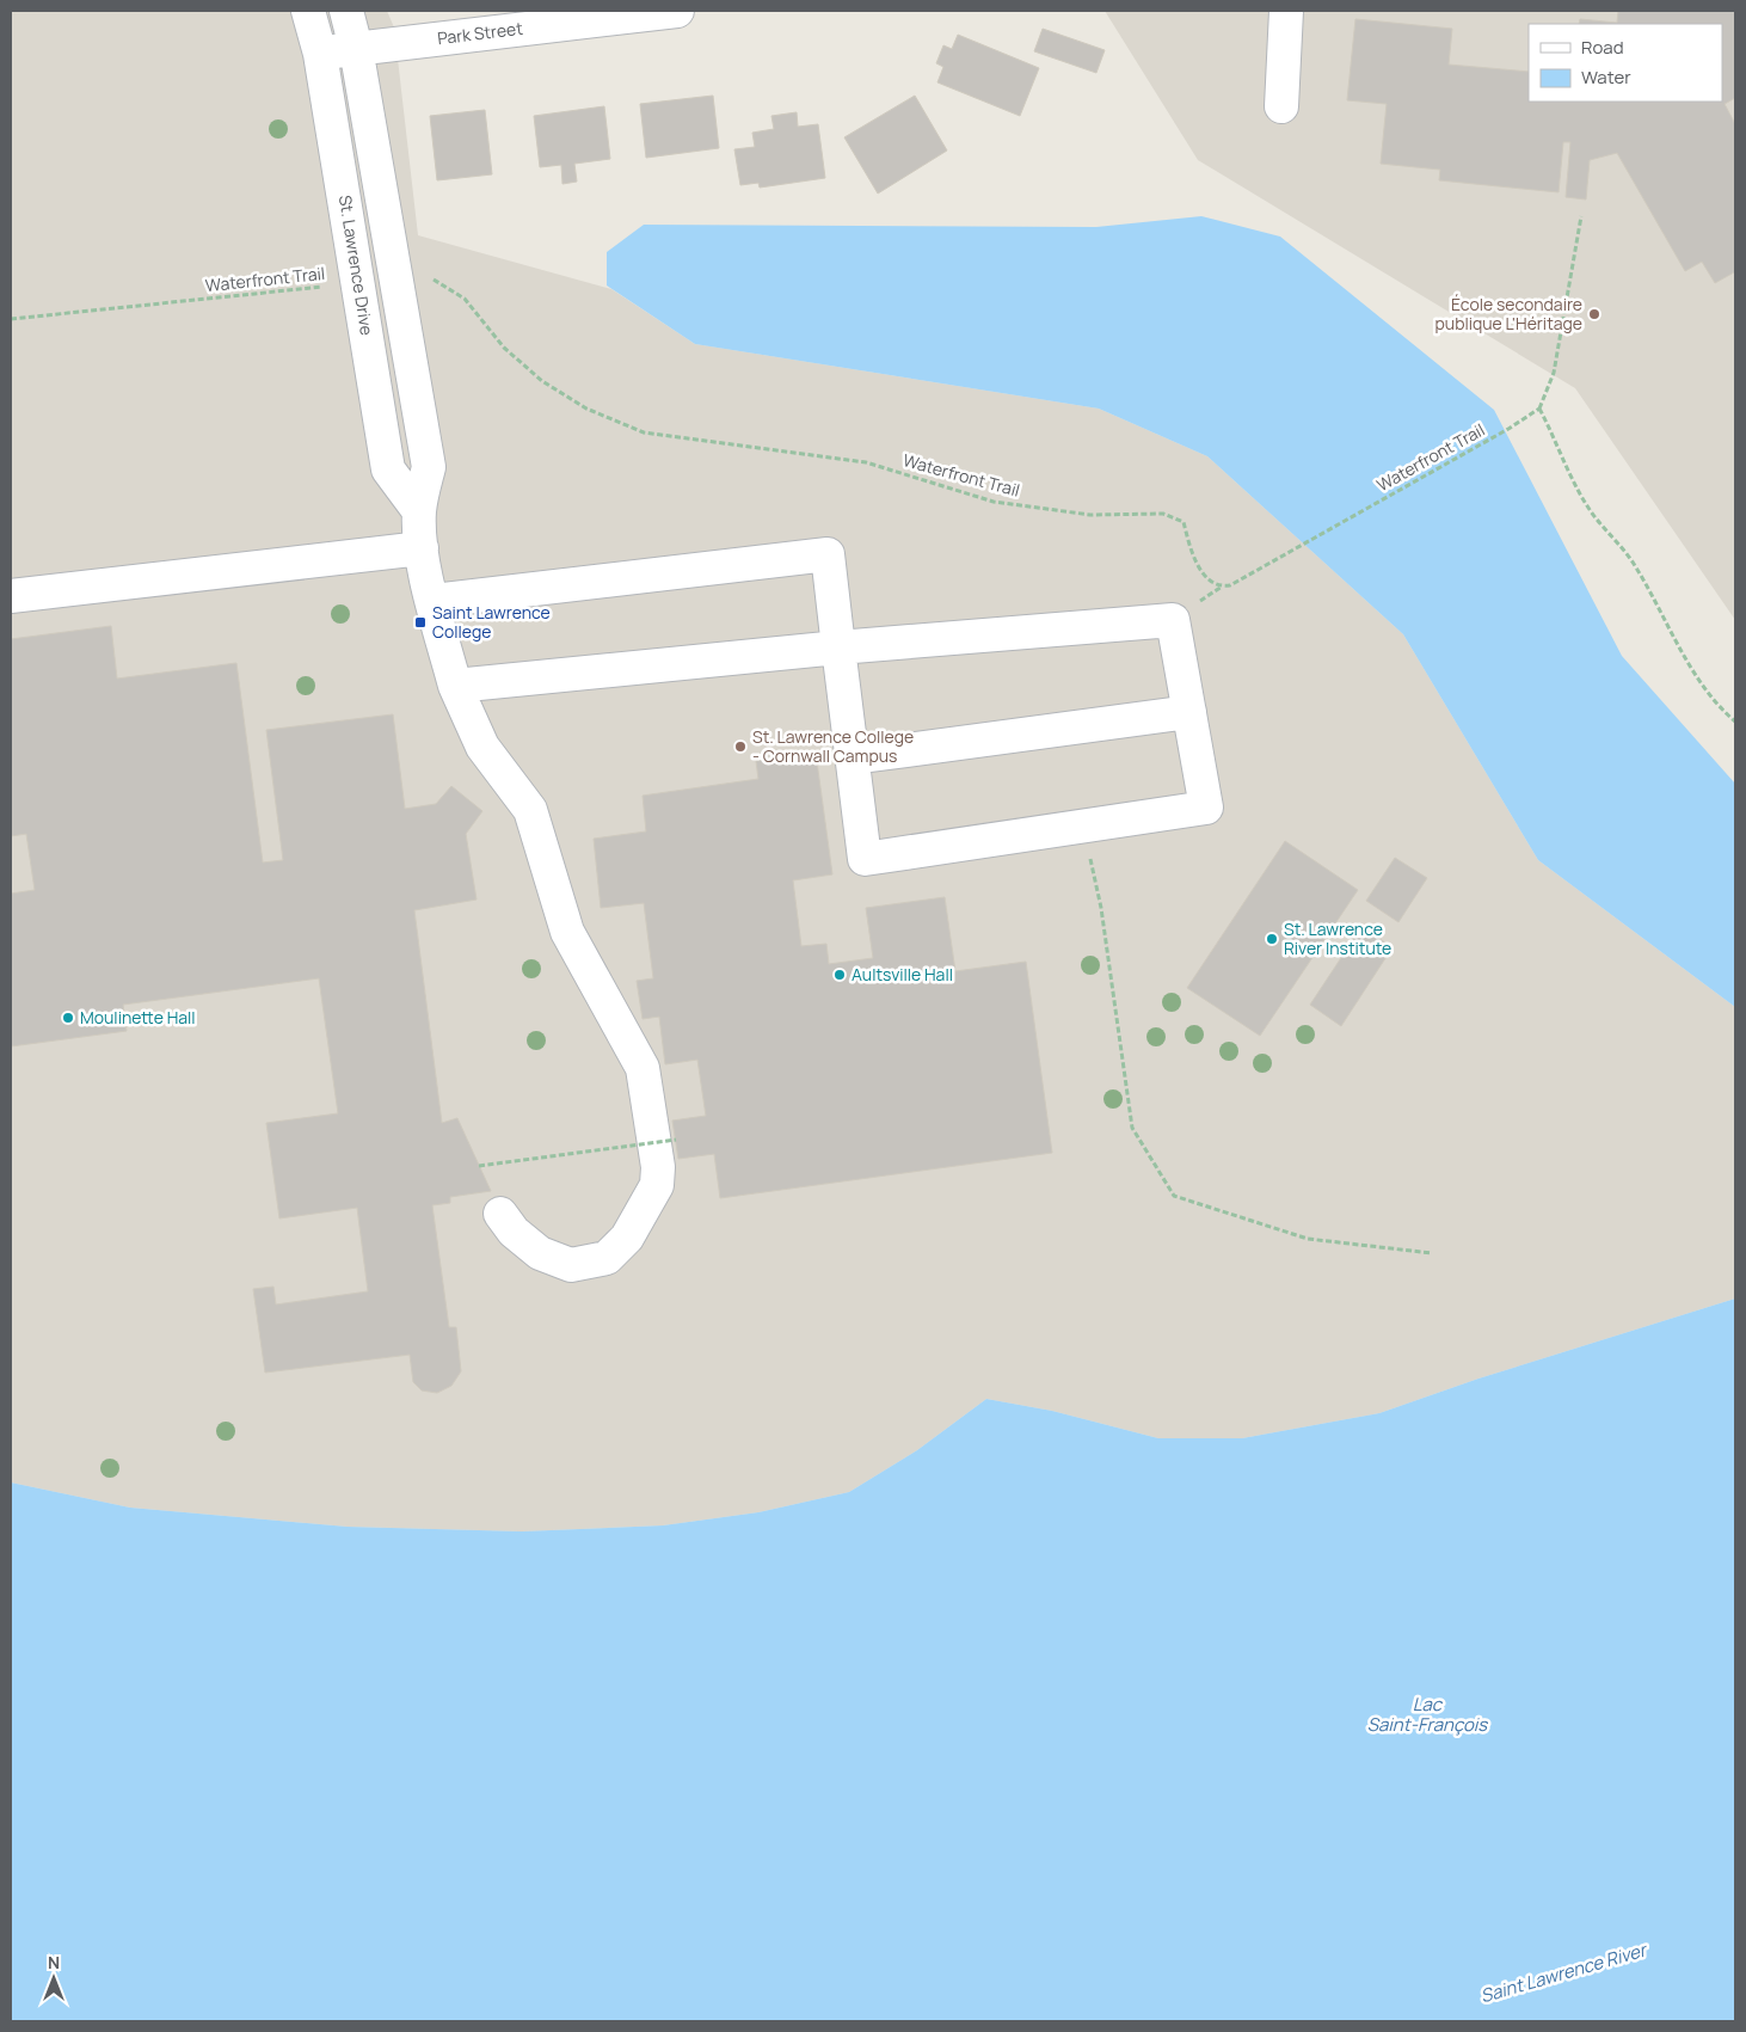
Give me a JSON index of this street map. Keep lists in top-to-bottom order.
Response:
{
  "streets": {
    "street": ["Park Street", "St. Lawrence Drive"],
    "path": ["Waterfront Trail"]
  },
  "crossings": [
    ["Park Street", "St. Lawrence Drive"],
    ["St. Lawrence Drive", "Waterfront Trail"]
  ],
  "water": ["Lac Saint-François", "Saint Lawrence River"],
  "places": {
    "other": [
      "École secondaire publique L'Héritage",
      "St. Lawrence College - Cornwall Campus",
      "St. Lawrence River Institute",
      "Aultsville Hall",
      "Moulinette Hall"
    ],
    "transit": ["Saint Lawrence College"]
  },
  "legend": ["Road", "Water"],
  "north": "top"
}
